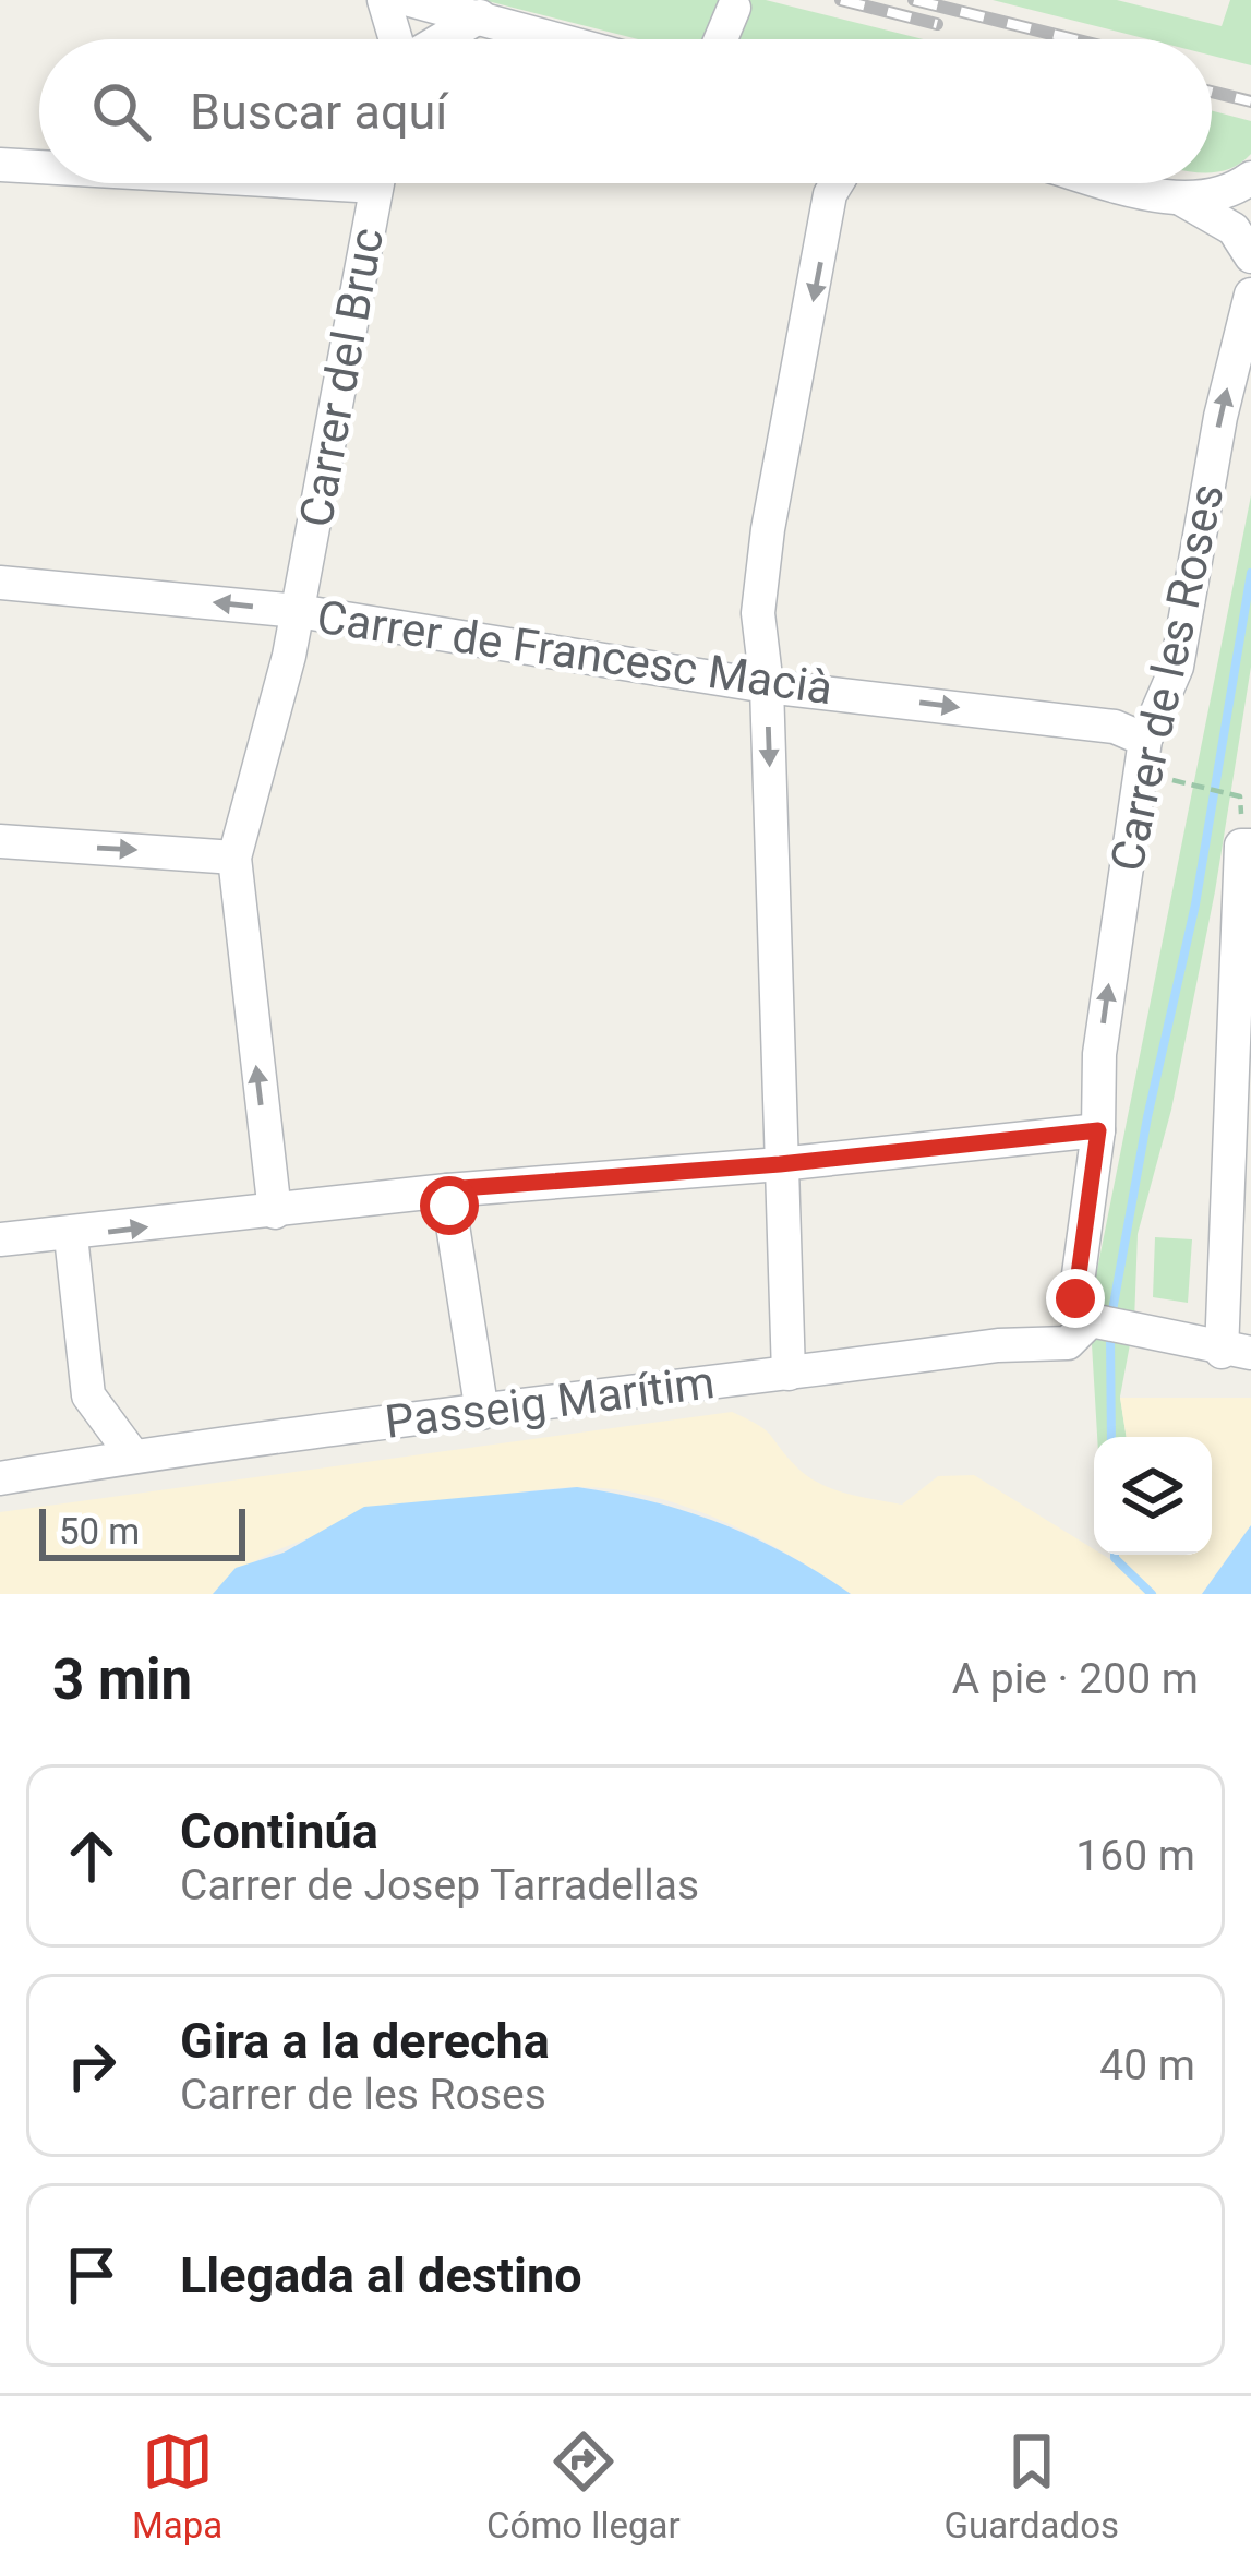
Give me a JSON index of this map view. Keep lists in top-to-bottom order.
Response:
{
  "streets": {
    "street": [
      "Carrer del Bruc",
      "Carrer de Francesc Macià",
      "Carrer de les Roses",
      "Passeig Marítim"
    ]
  },
  "crossings": [
    ["Carrer del Bruc", "Carrer de Francesc Macià"],
    ["Carrer de Francesc Macià", "Carrer de les Roses"],
    ["Carrer de les Roses", "Passeig Marítim"]
  ],
  "scale_bar": "50 m",
  "page": {
    "search": "Buscar aquí",
    "scale": "50 m",
    "heading": ["3 min", "A pie · 200 m"],
    "list": [
      ["Continúa", "Carrer de Josep Tarradellas", "160 m"],
      ["Gira a la derecha", "Carrer de les Roses", "40 m"],
      "Llegada al destino"
    ],
    "nav": ["Mapa", "Cómo llegar", "Guardados"]
  }
}
